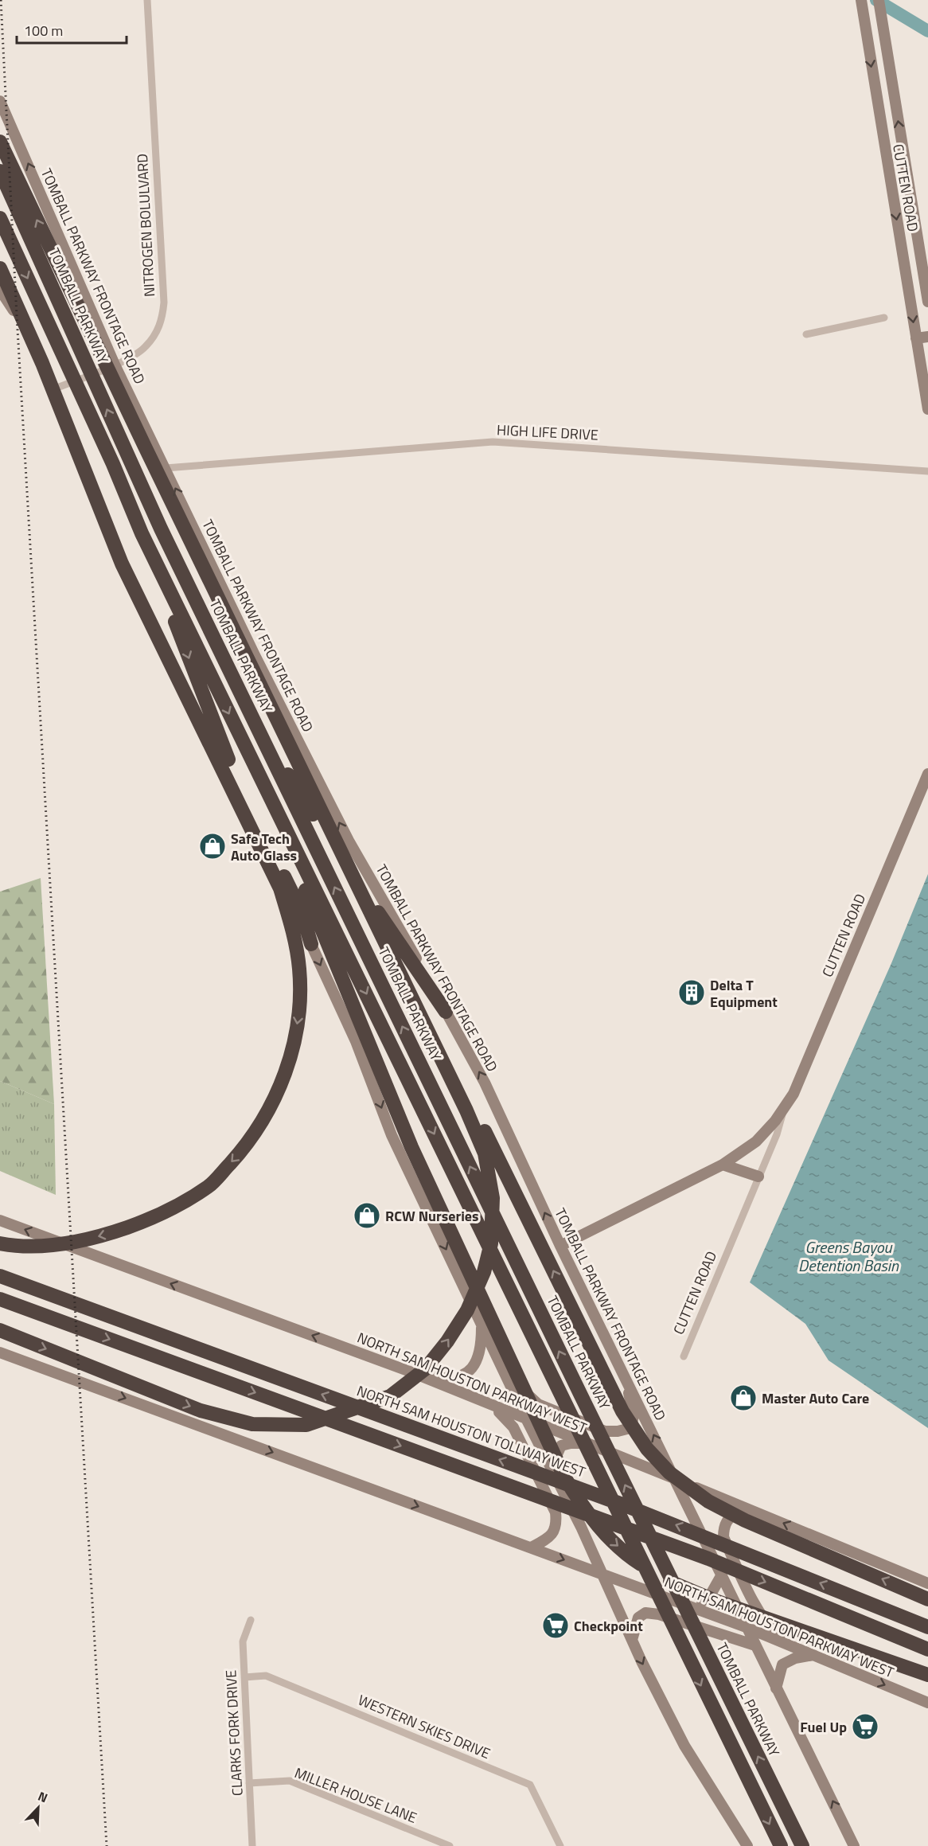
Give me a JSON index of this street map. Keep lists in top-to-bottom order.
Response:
{
  "streets": {
    "highway": ["TOMBALL PARKWAY", "NORTH SAM HOUSTON TOLLWAY WEST"],
    "main road": ["CUTTEN ROAD", "TOMBALL PARKWAY FRONTAGE ROAD", "NORTH SAM HOUSTON PARKWAY WEST"],
    "street": [
      "NITROGEN BOLULVARD",
      "HIGH LIFE DRIVE",
      "WESTERN SKIES DRIVE",
      "CLARKS FORK DRIVE",
      "MILLER HOUSE LANE"
    ]
  },
  "crossings": [
    ["CUTTEN ROAD", "TOMBALL PARKWAY FRONTAGE ROAD"],
    ["NITROGEN BOLULVARD", "TOMBALL PARKWAY FRONTAGE ROAD"],
    ["TOMBALL PARKWAY FRONTAGE ROAD", "HIGH LIFE DRIVE"],
    ["TOMBALL PARKWAY FRONTAGE ROAD", "NORTH SAM HOUSTON PARKWAY WEST"],
    ["WESTERN SKIES DRIVE", "CLARKS FORK DRIVE"],
    ["CLARKS FORK DRIVE", "MILLER HOUSE LANE"]
  ],
  "water": ["Greens Bayou Detention Basin"],
  "places": {
    "shop": ["Safe Tech Auto Glass", "RCW Nurseries", "Master Auto Care"],
    "building": ["Delta T Equipment"],
    "supermarket": ["Checkpoint", "Fuel Up"]
  },
  "scale_bar": "100 m",
  "north": "top right"
}
